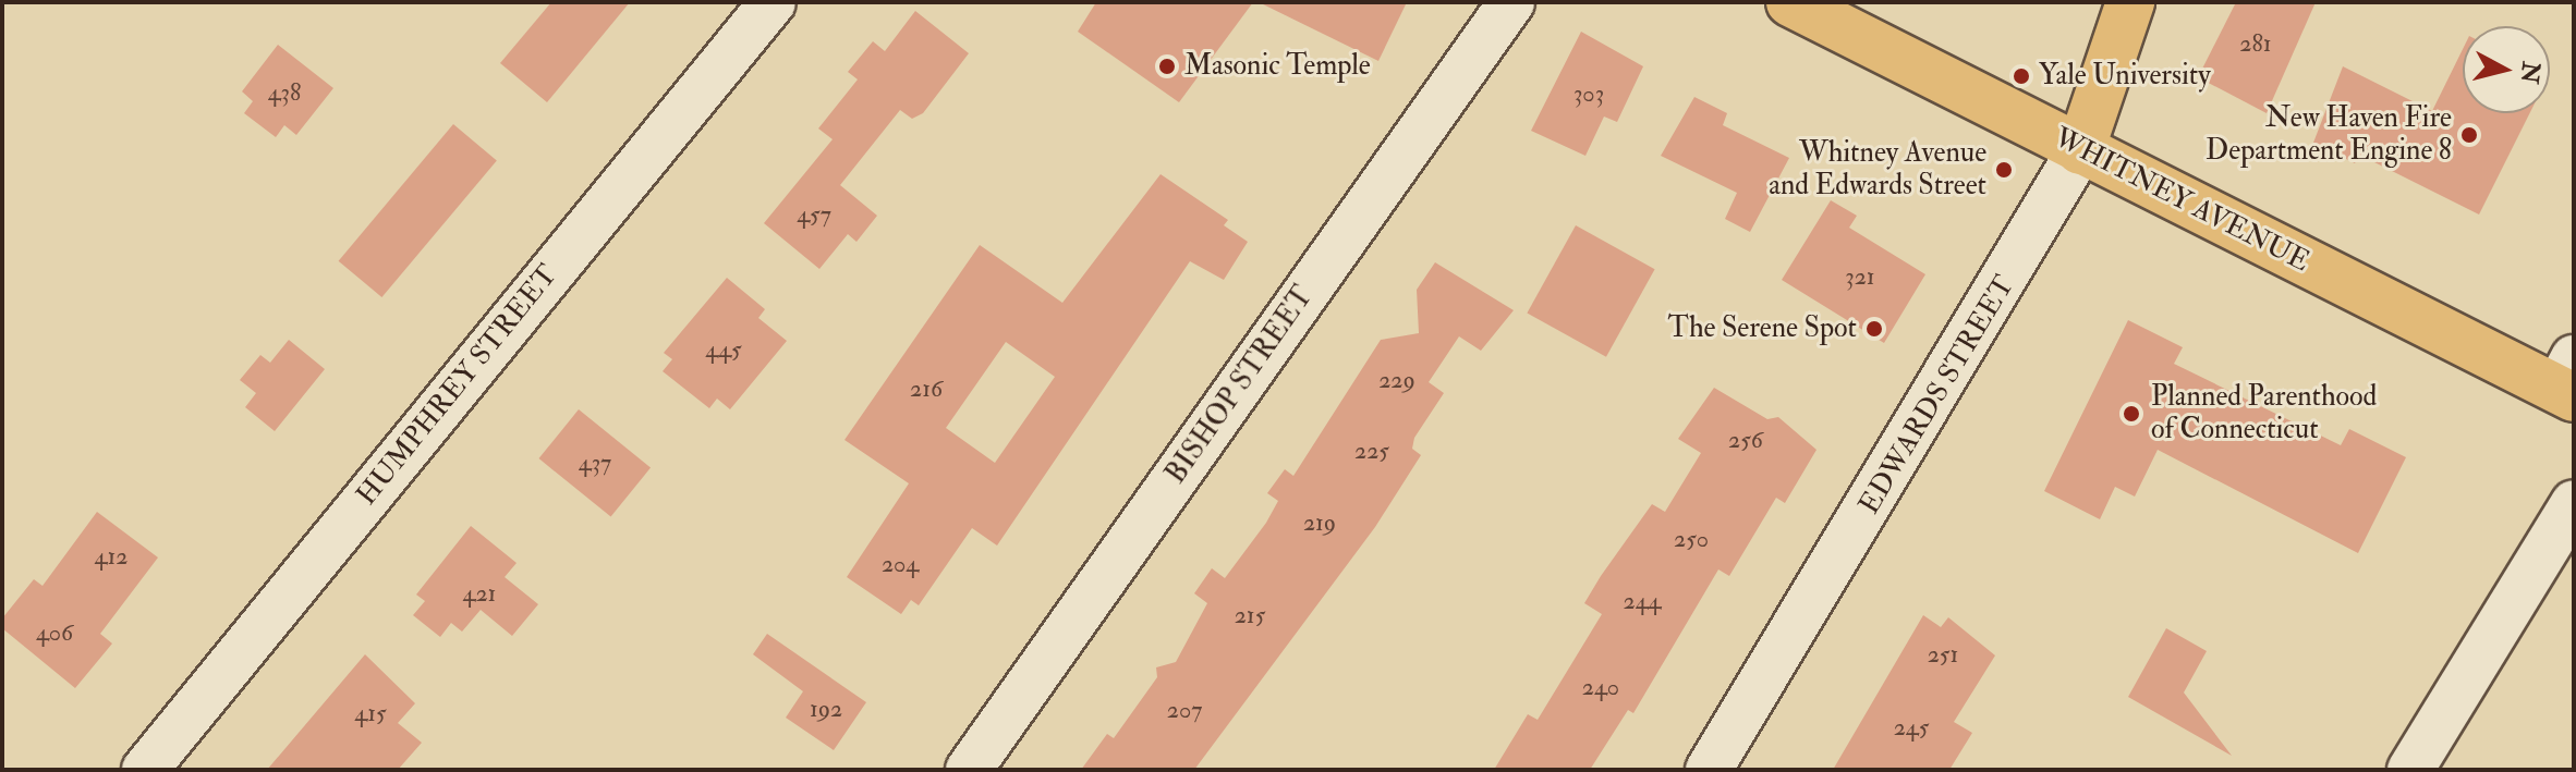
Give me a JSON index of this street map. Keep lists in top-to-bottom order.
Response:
{
  "streets": {
    "main road": ["WHITNEY AVENUE", "EDWARDS STREET"],
    "street": ["HUMPHREY STREET", "BISHOP STREET"]
  },
  "crossings": [
    ["WHITNEY AVENUE", "EDWARDS STREET"]
  ],
  "places": [
    "Masonic Temple",
    "Yale University",
    "New Haven Fire Department Engine 8",
    "Whitney Avenue and Edwards Street",
    "The Serene Spot",
    "Planned Parenthood of Connecticut"
  ],
  "house_numbers": [
    "281",
    "438",
    "303",
    "457",
    "321",
    "445",
    "229",
    "216",
    "256",
    "225",
    "437",
    "219",
    "250",
    "412",
    "204",
    "421",
    "244",
    "215",
    "406",
    "251",
    "240",
    "192",
    "207",
    "415",
    "245"
  ],
  "north": "right"
}
